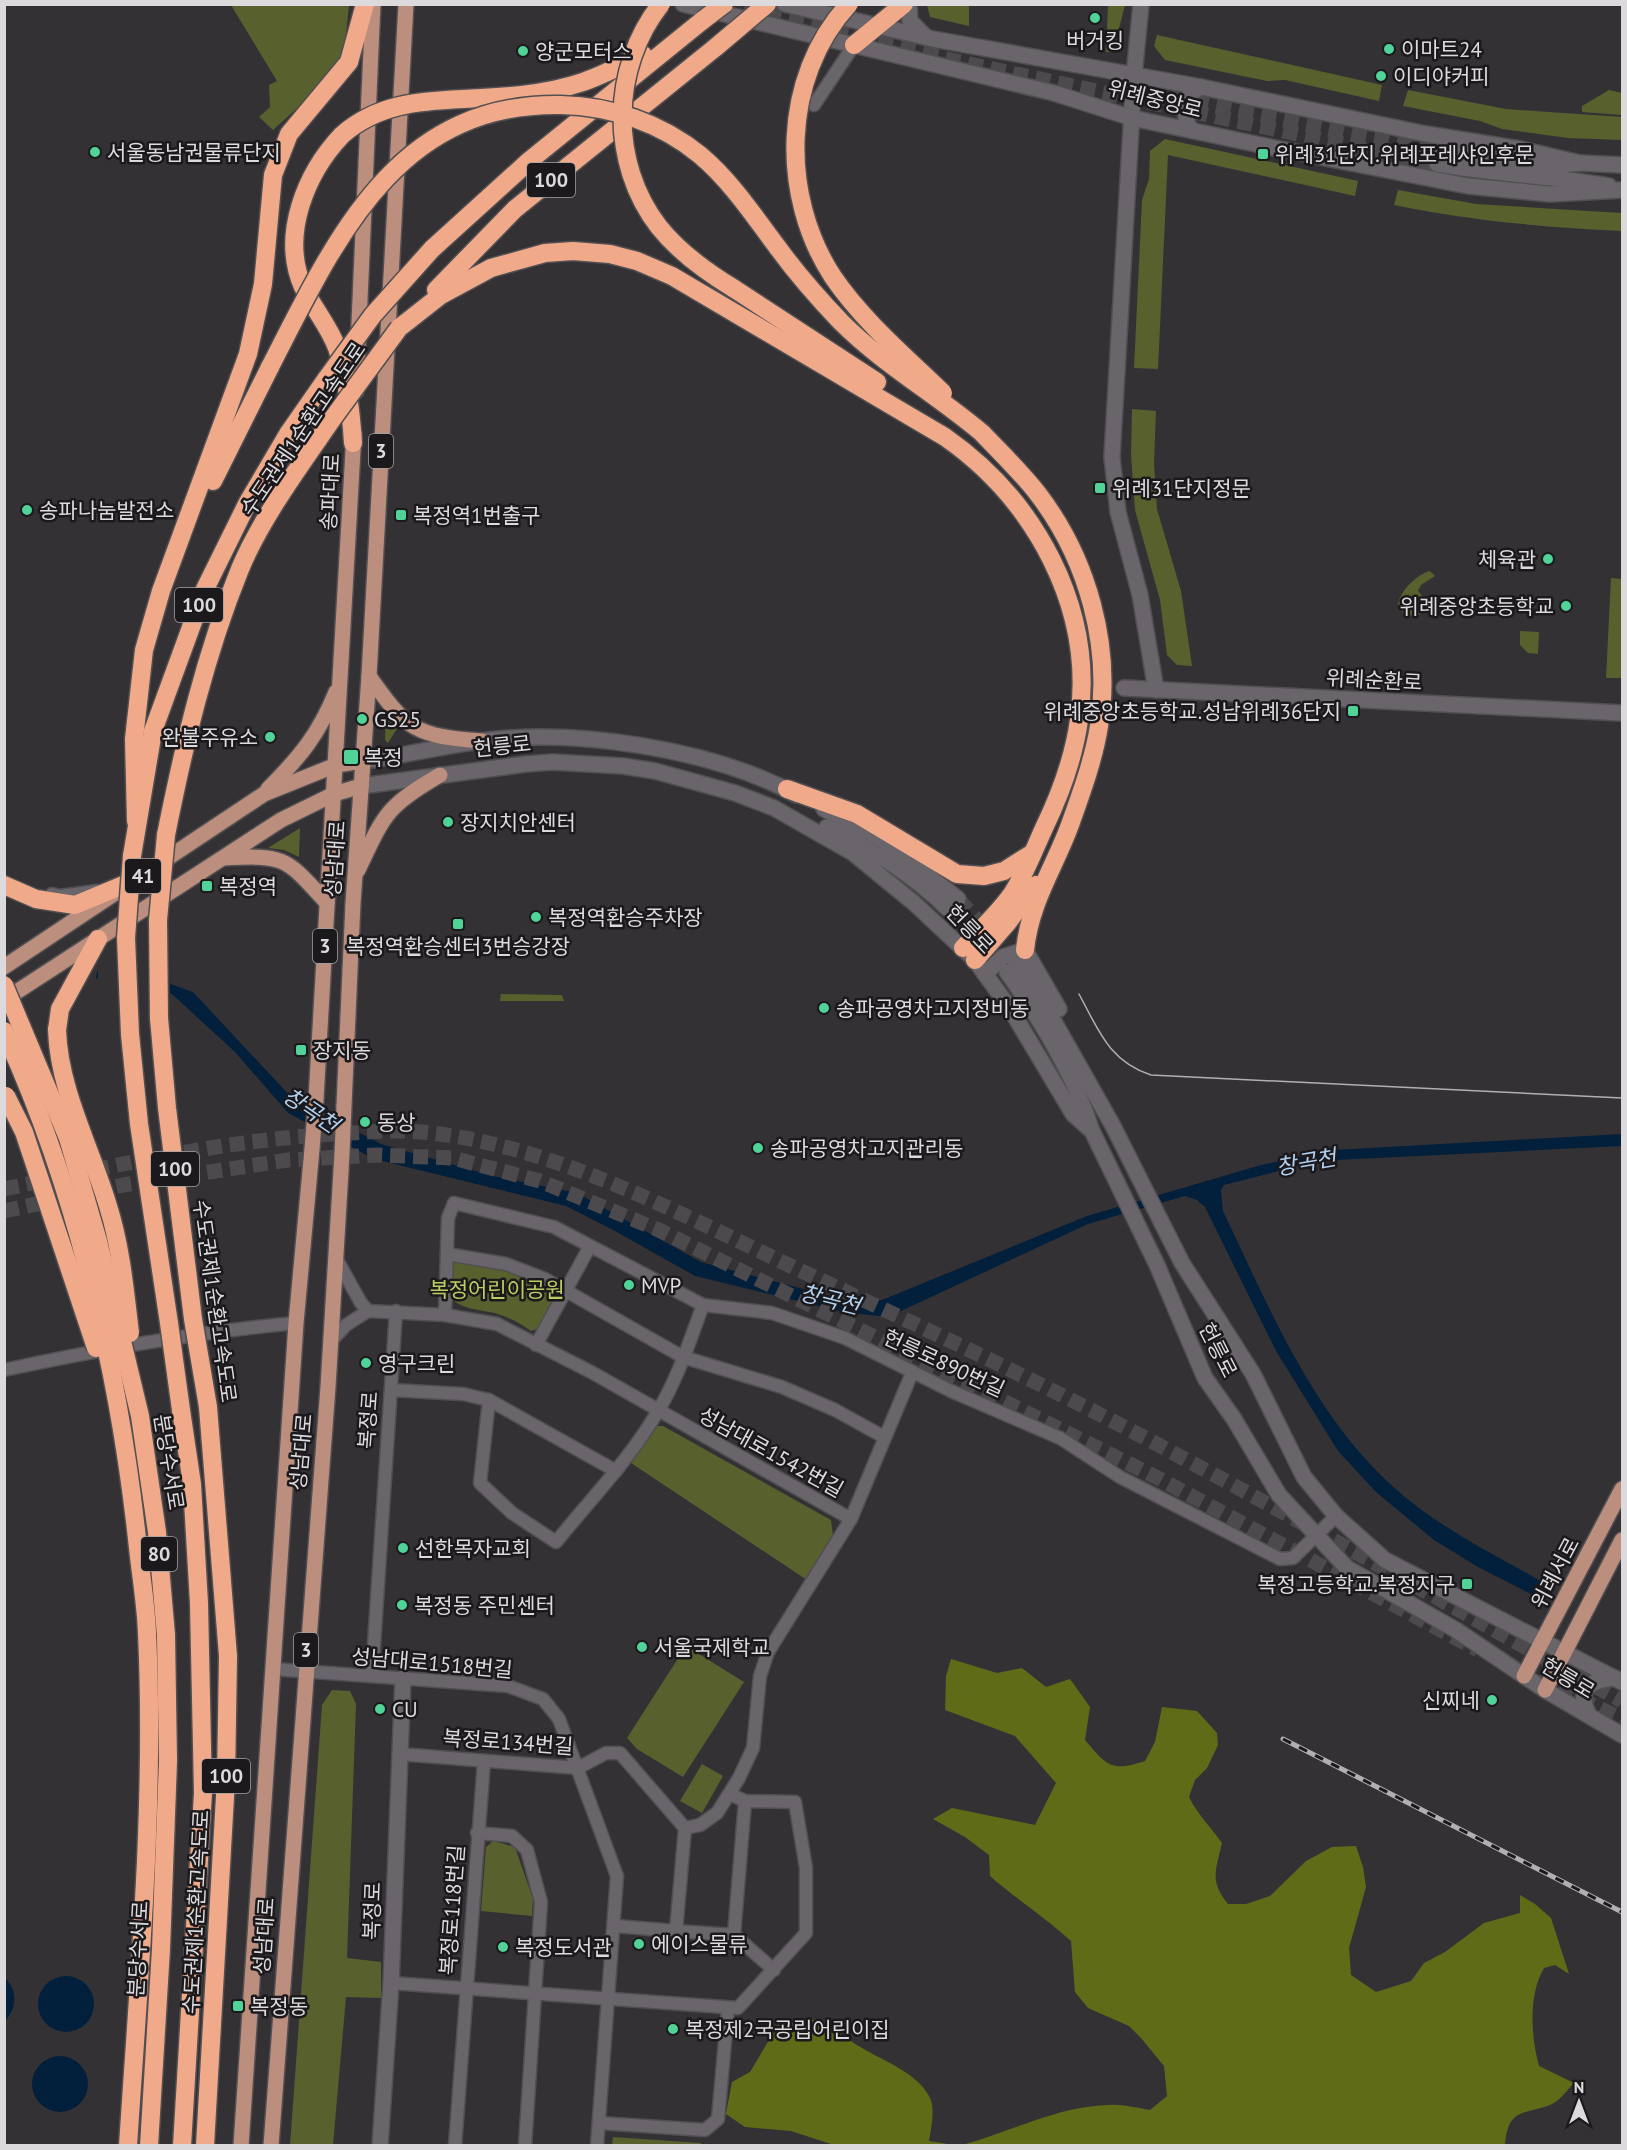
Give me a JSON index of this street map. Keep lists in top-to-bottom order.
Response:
{
  "streets": {
    "highway": [
      "100",
      "수도권제1순환고속도로",
      "분당수서로",
      "80"
    ],
    "main road": [
      "위례중앙로",
      "3",
      "송파대로",
      "위례순환로",
      "헌릉로",
      "성남대로",
      "41",
      "복정로",
      "위례서로"
    ],
    "street": [
      "헌릉로890번길",
      "성남대로1542번길",
      "성남대로1518번길",
      "복정로134번길",
      "복정로118번길"
    ]
  },
  "crossings": [
    ["3", "헌릉로"],
    ["3", "성남대로"],
    ["송파대로", "헌릉로"],
    ["송파대로", "성남대로"],
    ["헌릉로", "성남대로"],
    ["헌릉로", "헌릉로890번길"],
    ["헌릉로", "위례서로"],
    ["성남대로", "성남대로1518번길"],
    ["헌릉로890번길", "성남대로1542번길"],
    ["복정로", "성남대로1542번길"],
    ["복정로", "성남대로1518번길"],
    ["복정로", "복정로134번길"],
    ["복정로", "복정로118번길"],
    ["성남대로1518번길", "복정로134번길"],
    ["복정로134번길", "복정로118번길"]
  ],
  "water": ["창곡천"],
  "parks": ["복정어린이공원"],
  "places": {
    "other": [
      "버거킹",
      "이마트24",
      "양군모터스",
      "이디야커피",
      "서울동남권물류단지",
      "송파나눔발전소",
      "체육관",
      "위례중앙초등학교",
      "GS25",
      "완불주유소",
      "장지치안센터",
      "복정역환승주차장",
      "송파공영차고지정비동",
      "동상",
      "송파공영차고지관리동",
      "MVP",
      "영구크린",
      "선한목자교회",
      "복정동 주민센터",
      "서울국제학교",
      "신찌네",
      "CU",
      "에이스물류",
      "복정도서관",
      "복정제2국공립어린이집"
    ],
    "transit": [
      "위례31단지.위례포레샤인후문",
      "위례31단지정문",
      "복정역1번출구",
      "위례중앙초등학교.성남위례36단지",
      "복정",
      "복정역",
      "복정역환승센터3번승강장",
      "장지동",
      "복정고등학교.복정지구",
      "복정동"
    ]
  },
  "north": "top"
}
